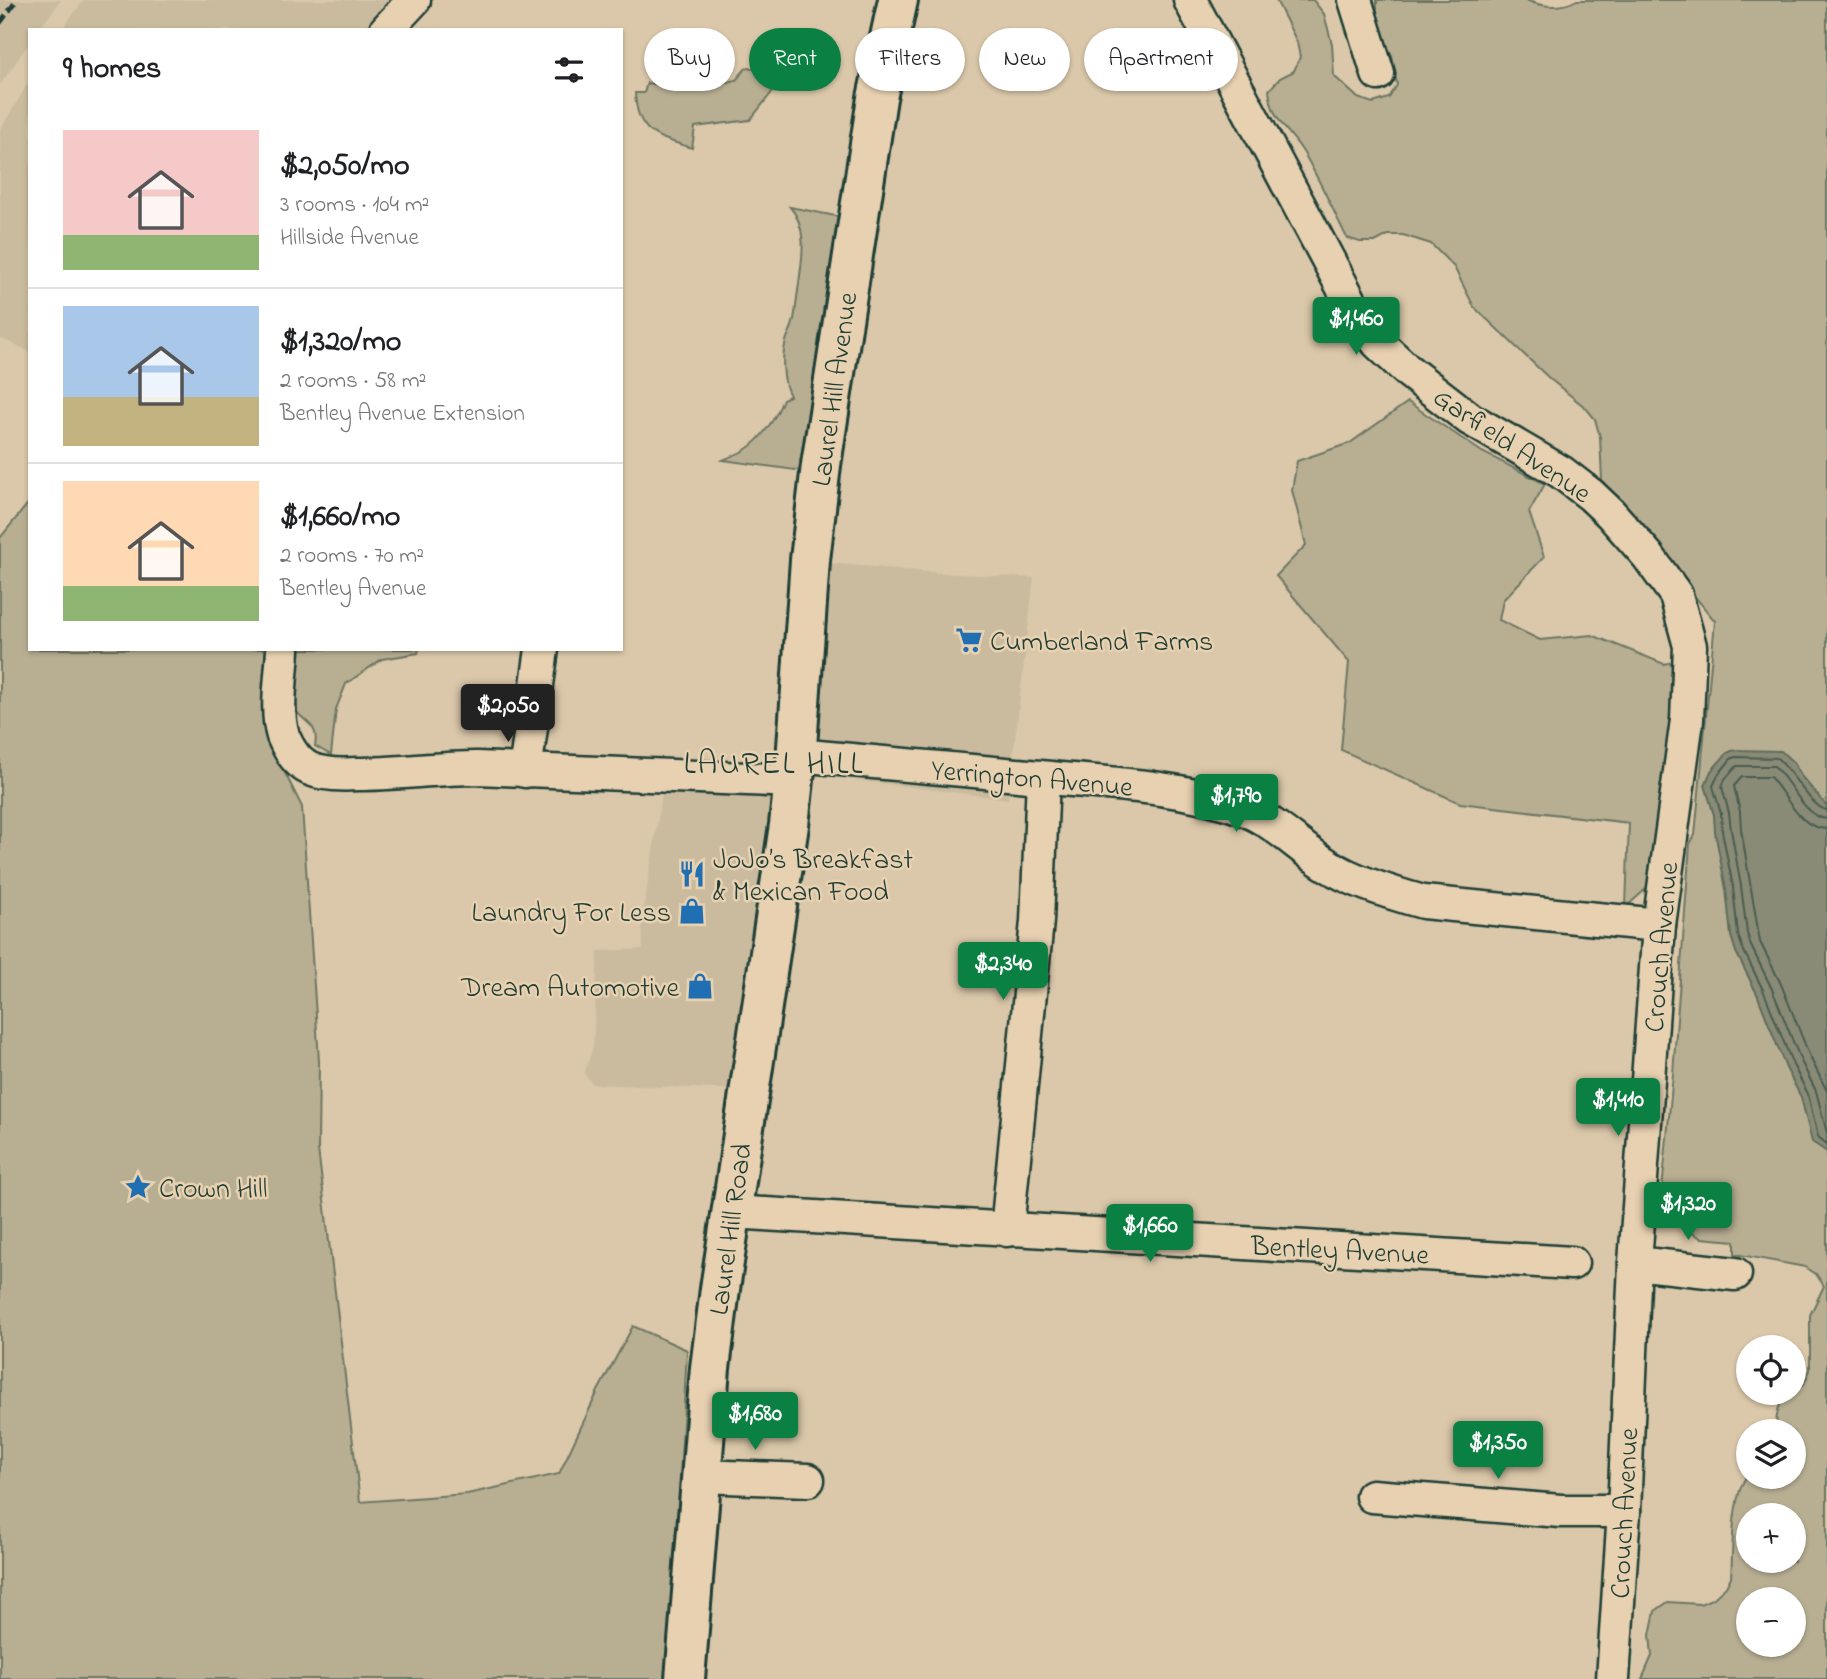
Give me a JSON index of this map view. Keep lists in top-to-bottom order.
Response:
{
  "streets": {
    "highway": ["Laurel Hill Avenue", "Laurel Hill Road"],
    "street": [
      "Garfield Avenue",
      "Yerrington Avenue",
      "Crouch Avenue",
      "Bentley Avenue"
    ]
  },
  "crossings": [
    ["Laurel Hill Avenue", "Yerrington Avenue"],
    ["Laurel Hill Avenue", "Laurel Hill Road"],
    ["Garfield Avenue", "Crouch Avenue"],
    ["Yerrington Avenue", "Crouch Avenue"],
    ["Yerrington Avenue", "Laurel Hill Road"],
    ["Laurel Hill Road", "Bentley Avenue"]
  ],
  "districts": ["LAUREL HILL"],
  "places": {
    "supermarket": ["Cumberland Farms"],
    "restaurant": ["JoJo’s Breakfast & Mexican Food"],
    "shop": ["Laundry For Less", "Dream Automotive"],
    "place": ["Crown Hill"]
  },
  "page": {
    "chip": [
      "Buy",
      "Rent",
      "Filters",
      "New",
      "Apartment"
    ],
    "heading": "9 homes",
    "list": [
      {
        "name": "$2,050/mo",
        "note": "3 rooms · 104 m² · Hillside Avenue"
      },
      {
        "name": "$1,320/mo",
        "note": "2 rooms · 58 m² · Bentley Avenue Extension"
      },
      {
        "name": "$1,660/mo",
        "note": "2 rooms · 70 m² · Bentley Avenue"
      }
    ],
    "price": [
      "$1,460",
      "$2,050",
      "$1,790",
      "$2,340",
      "$1,410",
      "$1,320",
      "$1,660",
      "$1,680",
      "$1,350"
    ],
    "map_buttons": ["+", "−"]
  }
}
